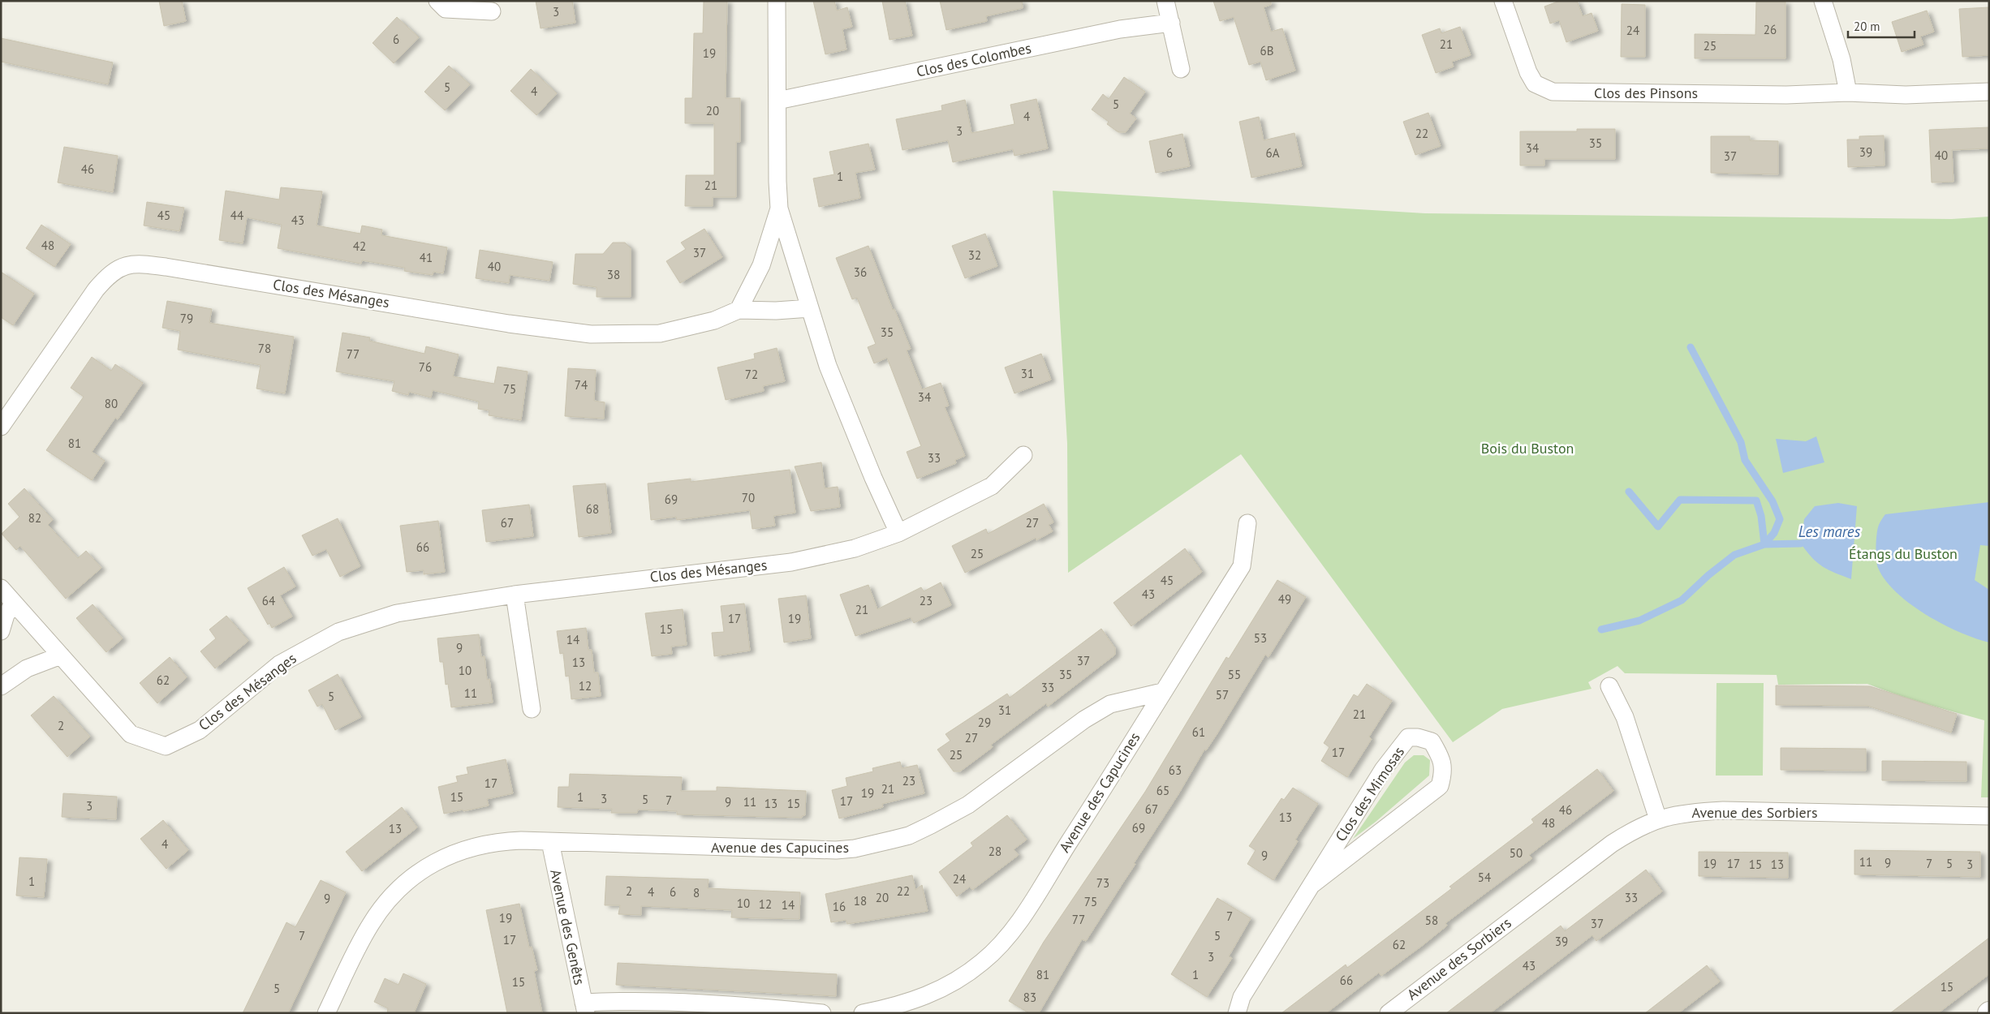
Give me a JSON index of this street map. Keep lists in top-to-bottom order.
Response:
{
  "streets": {
    "street": [
      "Clos des Colombes",
      "Clos des Pinsons",
      "Clos des Mésanges",
      "Avenue des Capucines",
      "Clos des Mimosas",
      "Avenue des Sorbiers",
      "Avenue des Genêts"
    ]
  },
  "crossings": [
    ["Avenue des Capucines", "Avenue des Genêts"]
  ],
  "water": ["Les mares"],
  "parks": ["Bois du Buston", "Étangs du Buston"],
  "house_numbers": [
    "3",
    "26",
    "24",
    "6",
    "21",
    "25",
    "6B",
    "19",
    "5",
    "4",
    "5",
    "20",
    "4",
    "3",
    "22",
    "35",
    "34",
    "39",
    "6",
    "6A",
    "40",
    "37",
    "46",
    "1",
    "21",
    "45",
    "44",
    "43",
    "48",
    "42",
    "37",
    "32",
    "41",
    "40",
    "36",
    "38",
    "79",
    "35",
    "78",
    "77",
    "76",
    "31",
    "72",
    "74",
    "75",
    "34",
    "80",
    "81",
    "33",
    "70",
    "69",
    "68",
    "82",
    "67",
    "27",
    "66",
    "25",
    "45",
    "43",
    "49",
    "64",
    "23",
    "21",
    "17",
    "19",
    "15",
    "53",
    "14",
    "9",
    "37",
    "13",
    "10",
    "35",
    "55",
    "62",
    "12",
    "33",
    "11",
    "57",
    "5",
    "31",
    "21",
    "29",
    "2",
    "61",
    "27",
    "17",
    "25",
    "63",
    "23",
    "17",
    "21",
    "65",
    "19",
    "15",
    "1",
    "3",
    "5",
    "7",
    "17",
    "9",
    "11",
    "13",
    "15",
    "3",
    "67",
    "46",
    "13",
    "48",
    "69",
    "13",
    "4",
    "28",
    "50",
    "9",
    "11",
    "9",
    "19",
    "17",
    "7",
    "5",
    "15",
    "13",
    "3",
    "54",
    "24",
    "1",
    "73",
    "2",
    "22",
    "4",
    "6",
    "8",
    "20",
    "33",
    "9",
    "18",
    "75",
    "10",
    "12",
    "14",
    "16",
    "7",
    "19",
    "77",
    "58",
    "37",
    "7",
    "5",
    "17",
    "39",
    "62",
    "3",
    "43",
    "81",
    "1",
    "66",
    "15",
    "15",
    "5",
    "83"
  ],
  "scale_bar": "20 m"
}
